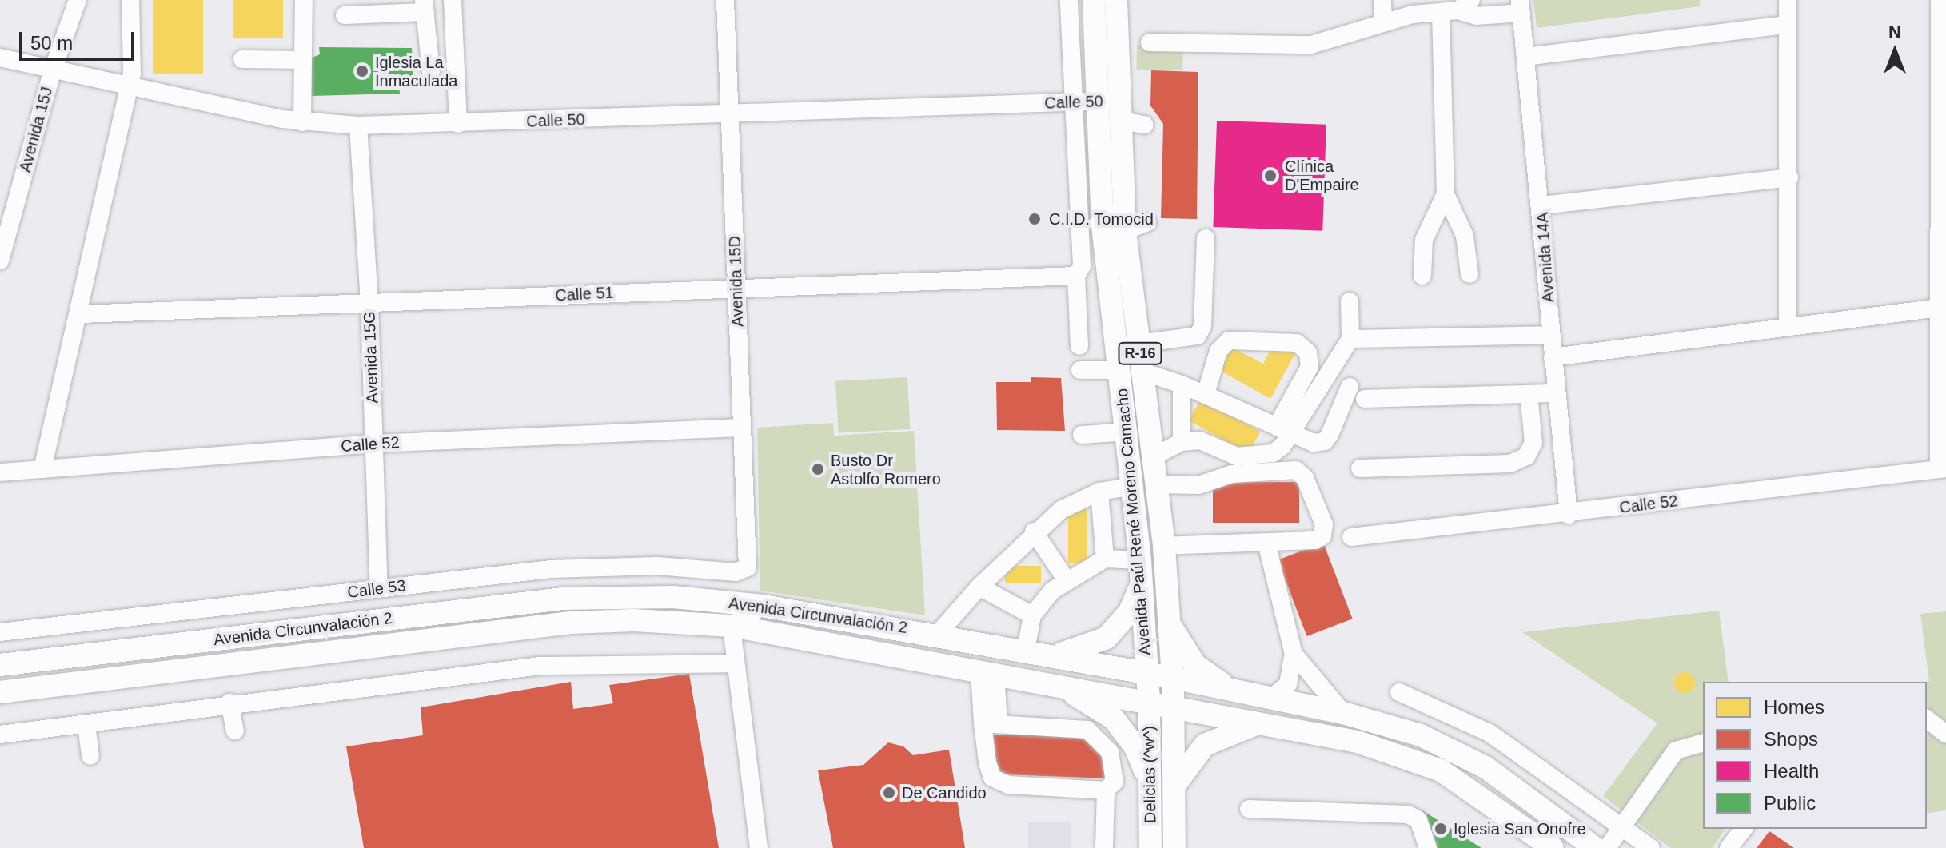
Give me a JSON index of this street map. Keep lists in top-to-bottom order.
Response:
{
  "streets": {
    "main road": [
      "R-16",
      "Avenida Paúl René Moreno Camacho",
      "Avenida Circunvalación 2",
      "Delicias (^w^)"
    ],
    "street": [
      "Calle 50",
      "Avenida 15J",
      "Avenida 14A",
      "Avenida 15D",
      "Calle 51",
      "Avenida 15G",
      "Calle 52",
      "Calle 53"
    ]
  },
  "crossings": [
    ["Calle 50", "Avenida 15J"],
    ["Calle 50", "Avenida 15D"],
    ["Calle 50", "Avenida 15G"],
    ["Calle 50", "Avenida Paúl René Moreno Camacho"],
    ["Avenida 14A", "Calle 52"],
    ["Avenida 15D", "Calle 51"],
    ["Avenida 15D", "Calle 52"],
    ["Avenida 15D", "Calle 53"],
    ["Calle 51", "Avenida 15G"],
    ["Avenida 15G", "Calle 52"],
    ["Avenida 15G", "Calle 53"],
    ["Avenida Paúl René Moreno Camacho", "Avenida Circunvalación 2"],
    ["Avenida Paúl René Moreno Camacho", "Delicias (^w^)"],
    ["Avenida Circunvalación 2", "Delicias (^w^)"]
  ],
  "places": [
    "Iglesia La Inmaculada",
    "Clínica D'Empaire",
    "C.I.D. Tomocid",
    "Busto Dr Astolfo Romero",
    "De Candido",
    "Iglesia San Onofre"
  ],
  "legend": [
    "Homes",
    "Shops",
    "Health",
    "Public"
  ],
  "scale_bar": "50 m",
  "north": "top"
}
